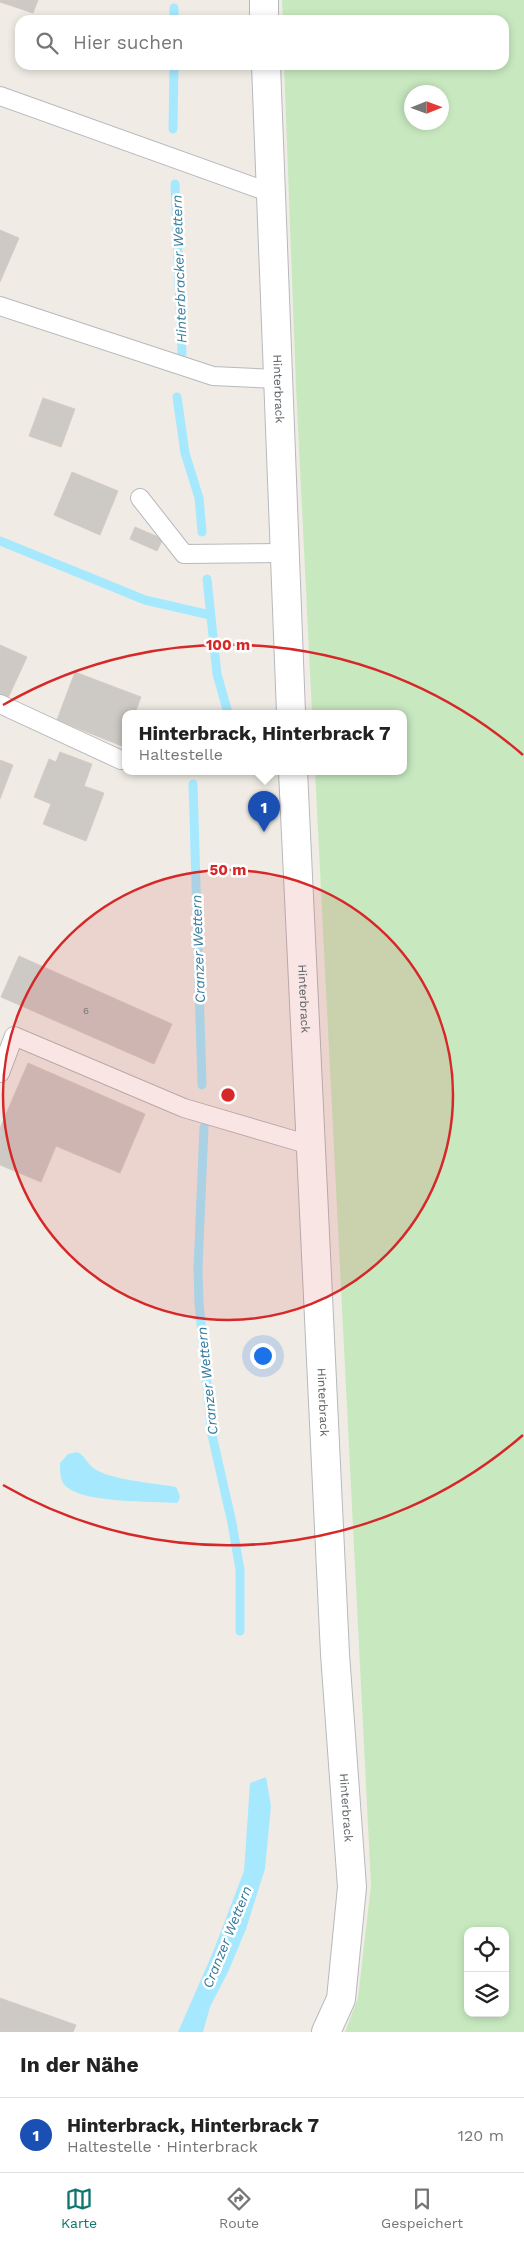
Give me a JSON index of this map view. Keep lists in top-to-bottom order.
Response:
{
  "streets": {
    "street": ["Hinterbrack"]
  },
  "water": ["Hinterbracker Wettern", "Cranzer Wettern"],
  "house_numbers": ["6"],
  "north": "right",
  "page": {
    "search": "Hier suchen",
    "popup": ["Hinterbrack, Hinterbrack 7", "Haltestelle"],
    "pins": "1",
    "heading": "In der Nähe",
    "list": [
      {
        "mark": "1",
        "name": "Hinterbrack, Hinterbrack 7",
        "note": "Haltestelle · Hinterbrack",
        "value": "120 m"
      }
    ],
    "nav": ["Karte", "Route", "Gespeichert"]
  },
  "rings": ["100 m", "50 m"]
}
